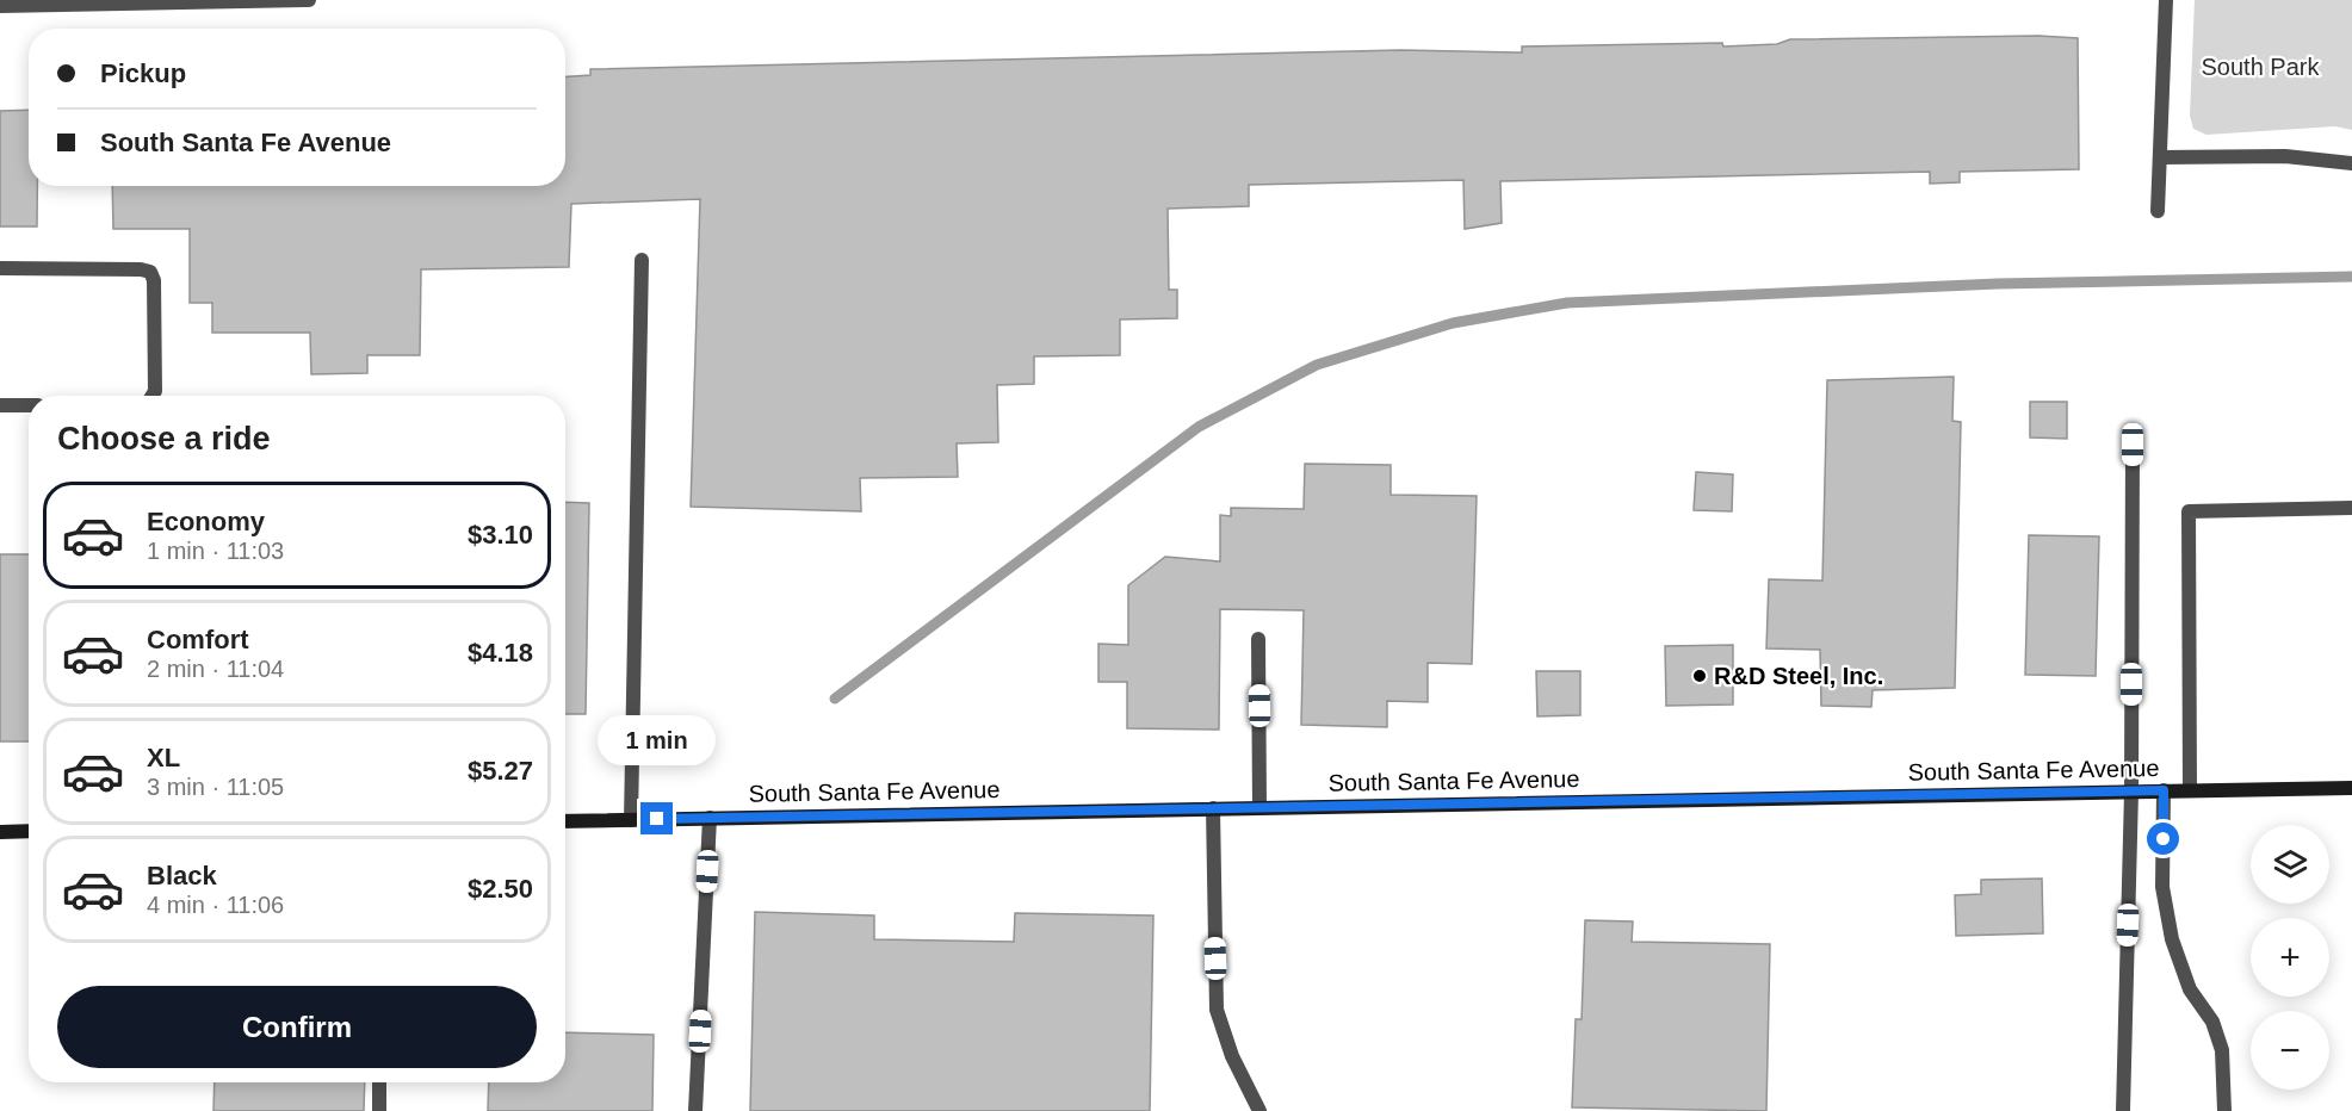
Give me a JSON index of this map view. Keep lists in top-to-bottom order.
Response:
{
  "streets": {
    "main road": ["South Santa Fe Avenue"]
  },
  "parks": ["South Park"],
  "places": ["R&D Steel, Inc."],
  "page": {
    "banner": ["Pickup", "South Santa Fe Avenue"],
    "heading": "Choose a ride",
    "list": [
      {
        "name": "Economy",
        "note": "1 min · 11:03",
        "value": "$3.10"
      },
      {
        "name": "Comfort",
        "note": "2 min · 11:04",
        "value": "$4.18"
      },
      {
        "name": "XL",
        "note": "3 min · 11:05",
        "value": "$5.27"
      },
      {
        "name": "Black",
        "note": "4 min · 11:06",
        "value": "$2.50"
      }
    ],
    "bubble": "1 min",
    "map_buttons": ["+", "−"],
    "buttons": "Confirm"
  }
}
